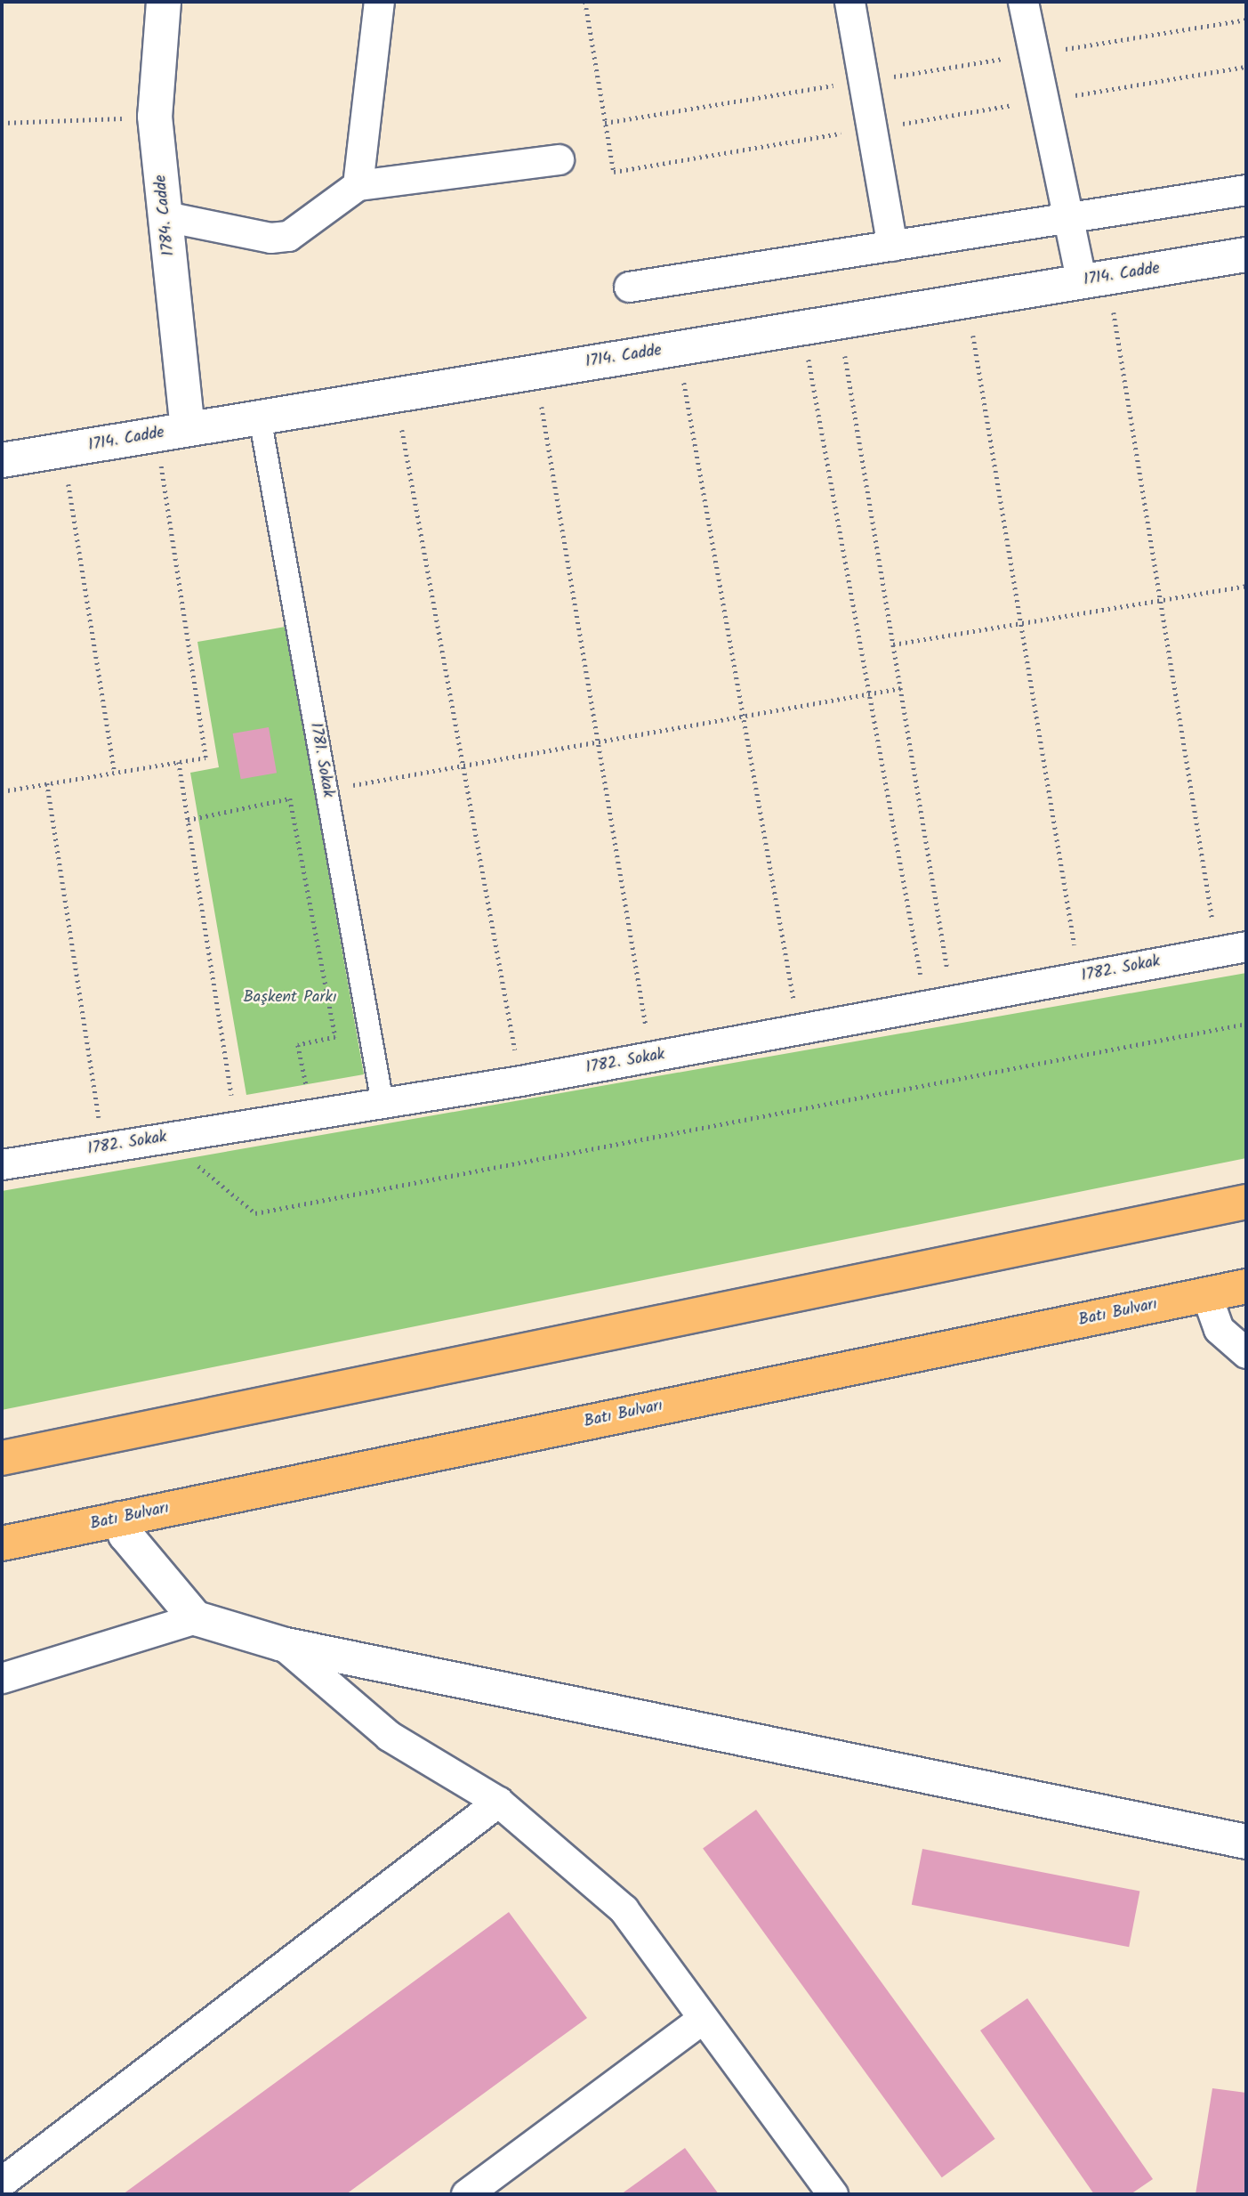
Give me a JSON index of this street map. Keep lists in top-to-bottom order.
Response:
{
  "streets": {
    "main road": ["Batı Bulvarı"],
    "street": [
      "1784. Cadde",
      "1714. Cadde",
      "1781. Sokak",
      "1782. Sokak"
    ]
  },
  "crossings": [
    ["1784. Cadde", "1714. Cadde"],
    ["1714. Cadde", "1781. Sokak"],
    ["1781. Sokak", "1782. Sokak"]
  ],
  "parks": ["Başkent Parkı"]
}
